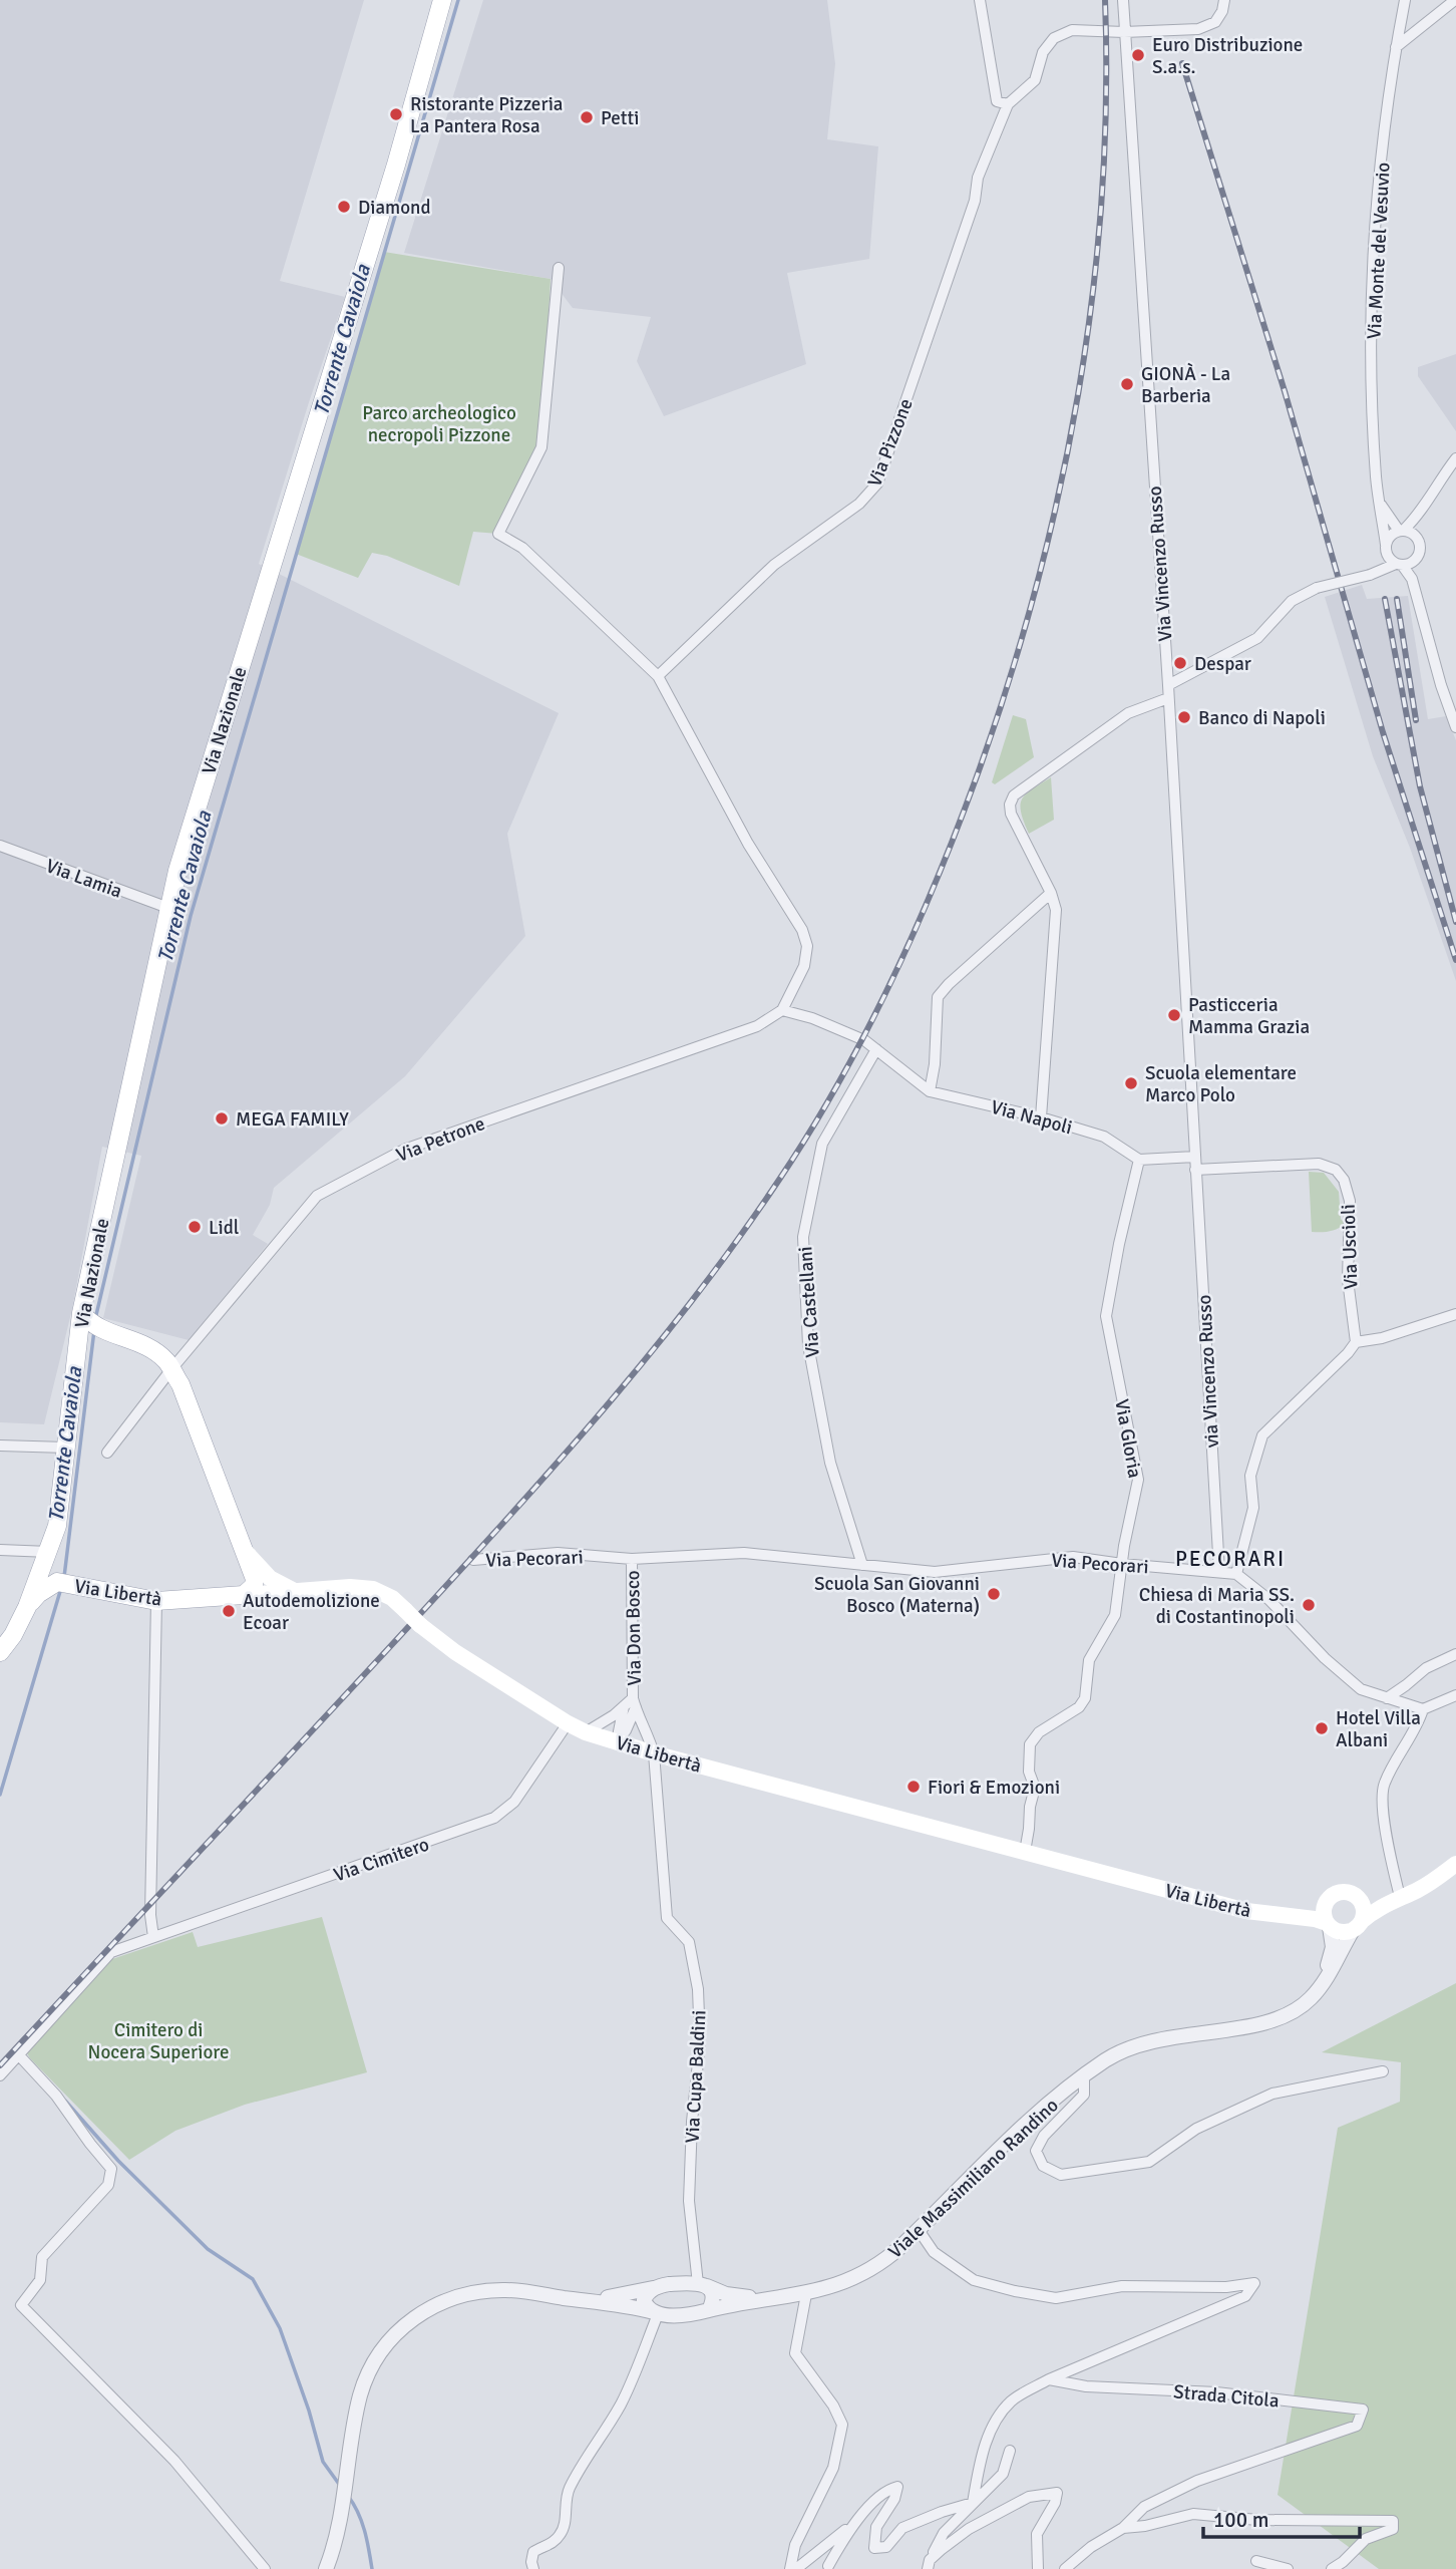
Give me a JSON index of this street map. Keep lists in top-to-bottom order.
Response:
{
  "streets": {
    "main road": ["Via Nazionale", "Via Libertà"],
    "street": [
      "Via Monte del Vesuvio",
      "Via Pizzone",
      "Via Vincenzo Russo",
      "Via Lamia",
      "Via Napoli",
      "Via Petrone",
      "Via Uscioli",
      "Via Castellani",
      "via Vincenzo Russo",
      "Via Gloria",
      "Via Pecorari",
      "Via Don Bosco",
      "Via Cimitero",
      "Via Cupa Baldini",
      "Viale Massimiliano Randino",
      "Strada Citola"
    ]
  },
  "crossings": [
    ["Via Pizzone", "Via Vincenzo Russo"],
    ["Via Vincenzo Russo", "Via Uscioli"],
    ["Via Vincenzo Russo", "via Vincenzo Russo"],
    ["Via Nazionale", "Via Lamia"],
    ["Via Nazionale", "Via Libertà"],
    ["Via Napoli", "Via Castellani"],
    ["Via Napoli", "Via Gloria"],
    ["Via Uscioli", "via Vincenzo Russo"],
    ["Via Castellani", "Via Pecorari"],
    ["via Vincenzo Russo", "Via Pecorari"],
    ["Via Gloria", "Via Pecorari"],
    ["Via Gloria", "Via Libertà"],
    ["Via Pecorari", "Via Don Bosco"],
    ["Via Libertà", "Via Don Bosco"],
    ["Via Libertà", "Via Cimitero"],
    ["Via Libertà", "Via Cupa Baldini"],
    ["Via Libertà", "Viale Massimiliano Randino"],
    ["Via Don Bosco", "Via Cupa Baldini"]
  ],
  "districts": ["PECORARI"],
  "water": ["Torrente Cavaiola"],
  "parks": ["Parco archeologico necropoli Pizzone", "Cimitero di Nocera Superiore"],
  "places": [
    "Euro Distribuzione S.a.s.",
    "Ristorante Pizzeria La Pantera Rosa",
    "Petti",
    "Diamond",
    "GIONÀ - La Barberia",
    "Despar",
    "Banco di Napoli",
    "Pasticceria Mamma Grazia",
    "Scuola elementare Marco Polo",
    "MEGA FAMILY",
    "Lidl",
    "Scuola San Giovanni Bosco (Materna)",
    "Chiesa di Maria SS. di Costantinopoli",
    "Autodemolizione Ecoar",
    "Hotel Villa Albani",
    "Fiori & Emozioni"
  ],
  "scale_bar": "100 m"
}
